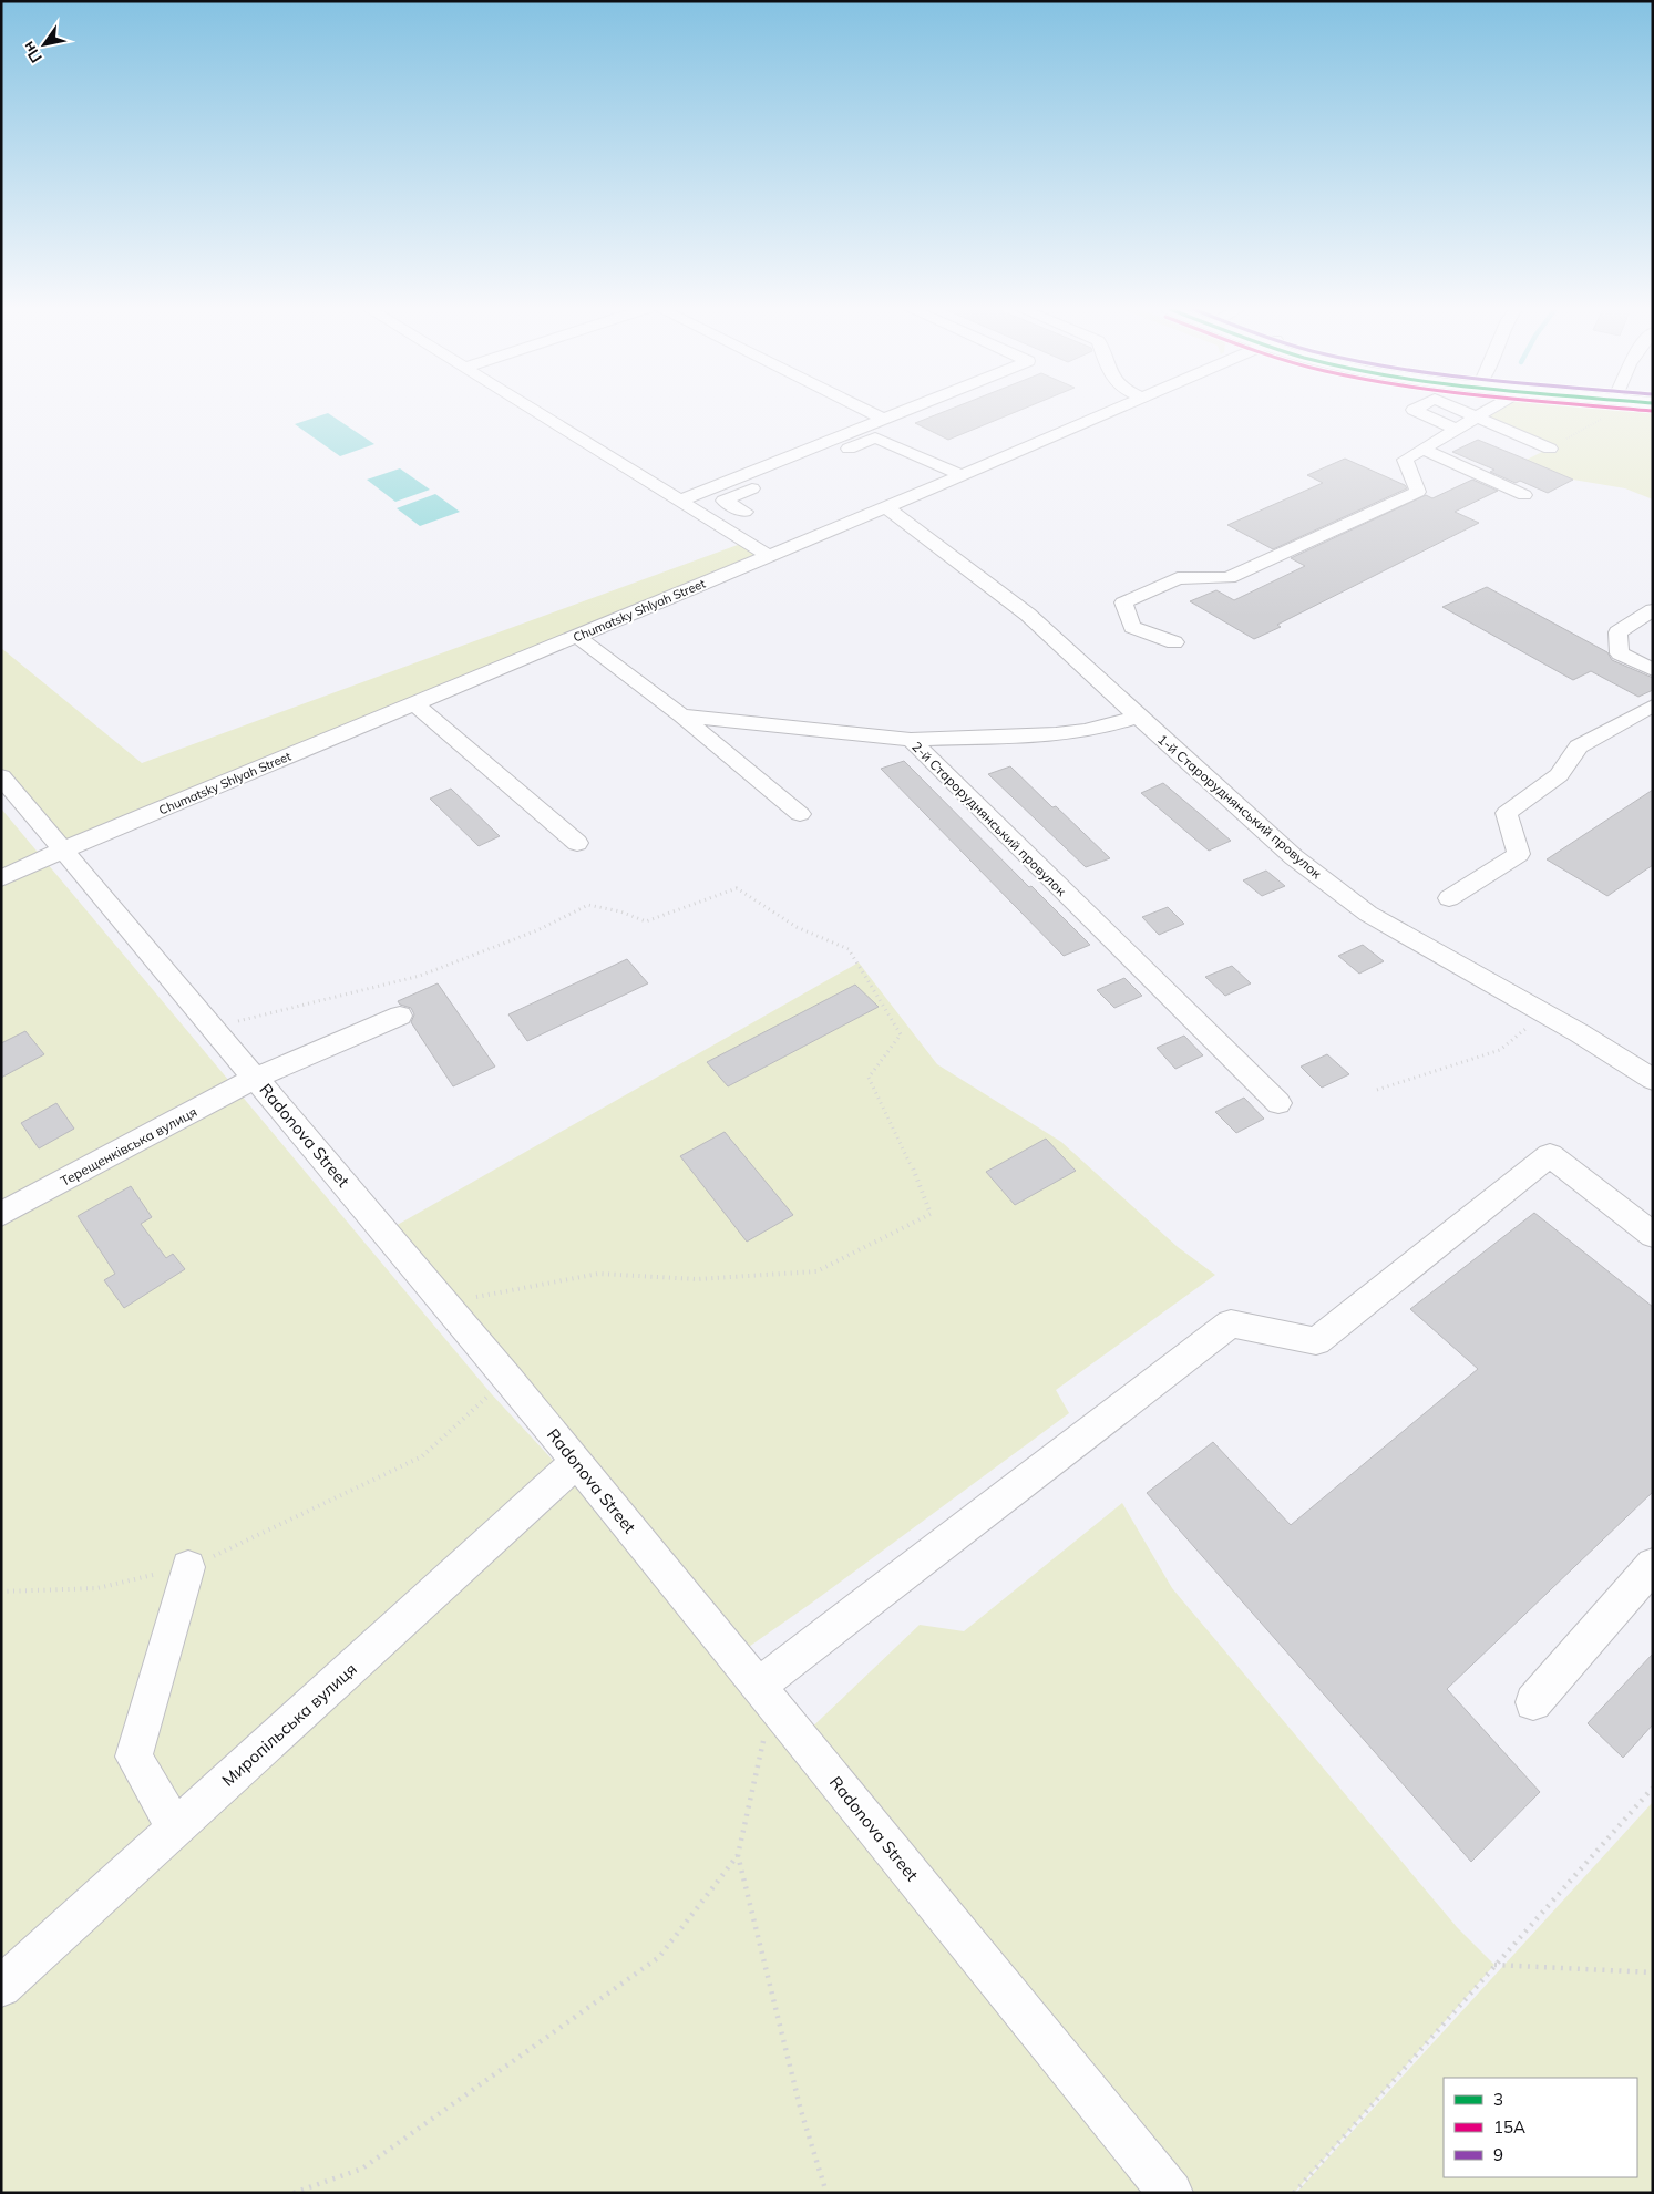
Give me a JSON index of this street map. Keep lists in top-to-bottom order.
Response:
{
  "streets": {
    "street": [
      "Chumatsky Shlyah Street",
      "1-й Староруднянський провулок",
      "2-й Староруднянський провулок",
      "Radonova Street",
      "Терещенківська вулиця",
      "Миропільська вулиця"
    ]
  },
  "crossings": [
    ["Chumatsky Shlyah Street", "1-й Староруднянський провулок"],
    ["Chumatsky Shlyah Street", "Radonova Street"],
    ["Radonova Street", "Терещенківська вулиця"],
    ["Radonova Street", "Миропільська вулиця"]
  ],
  "legend": ["3", "15A", "9"],
  "north": "bottom left"
}
